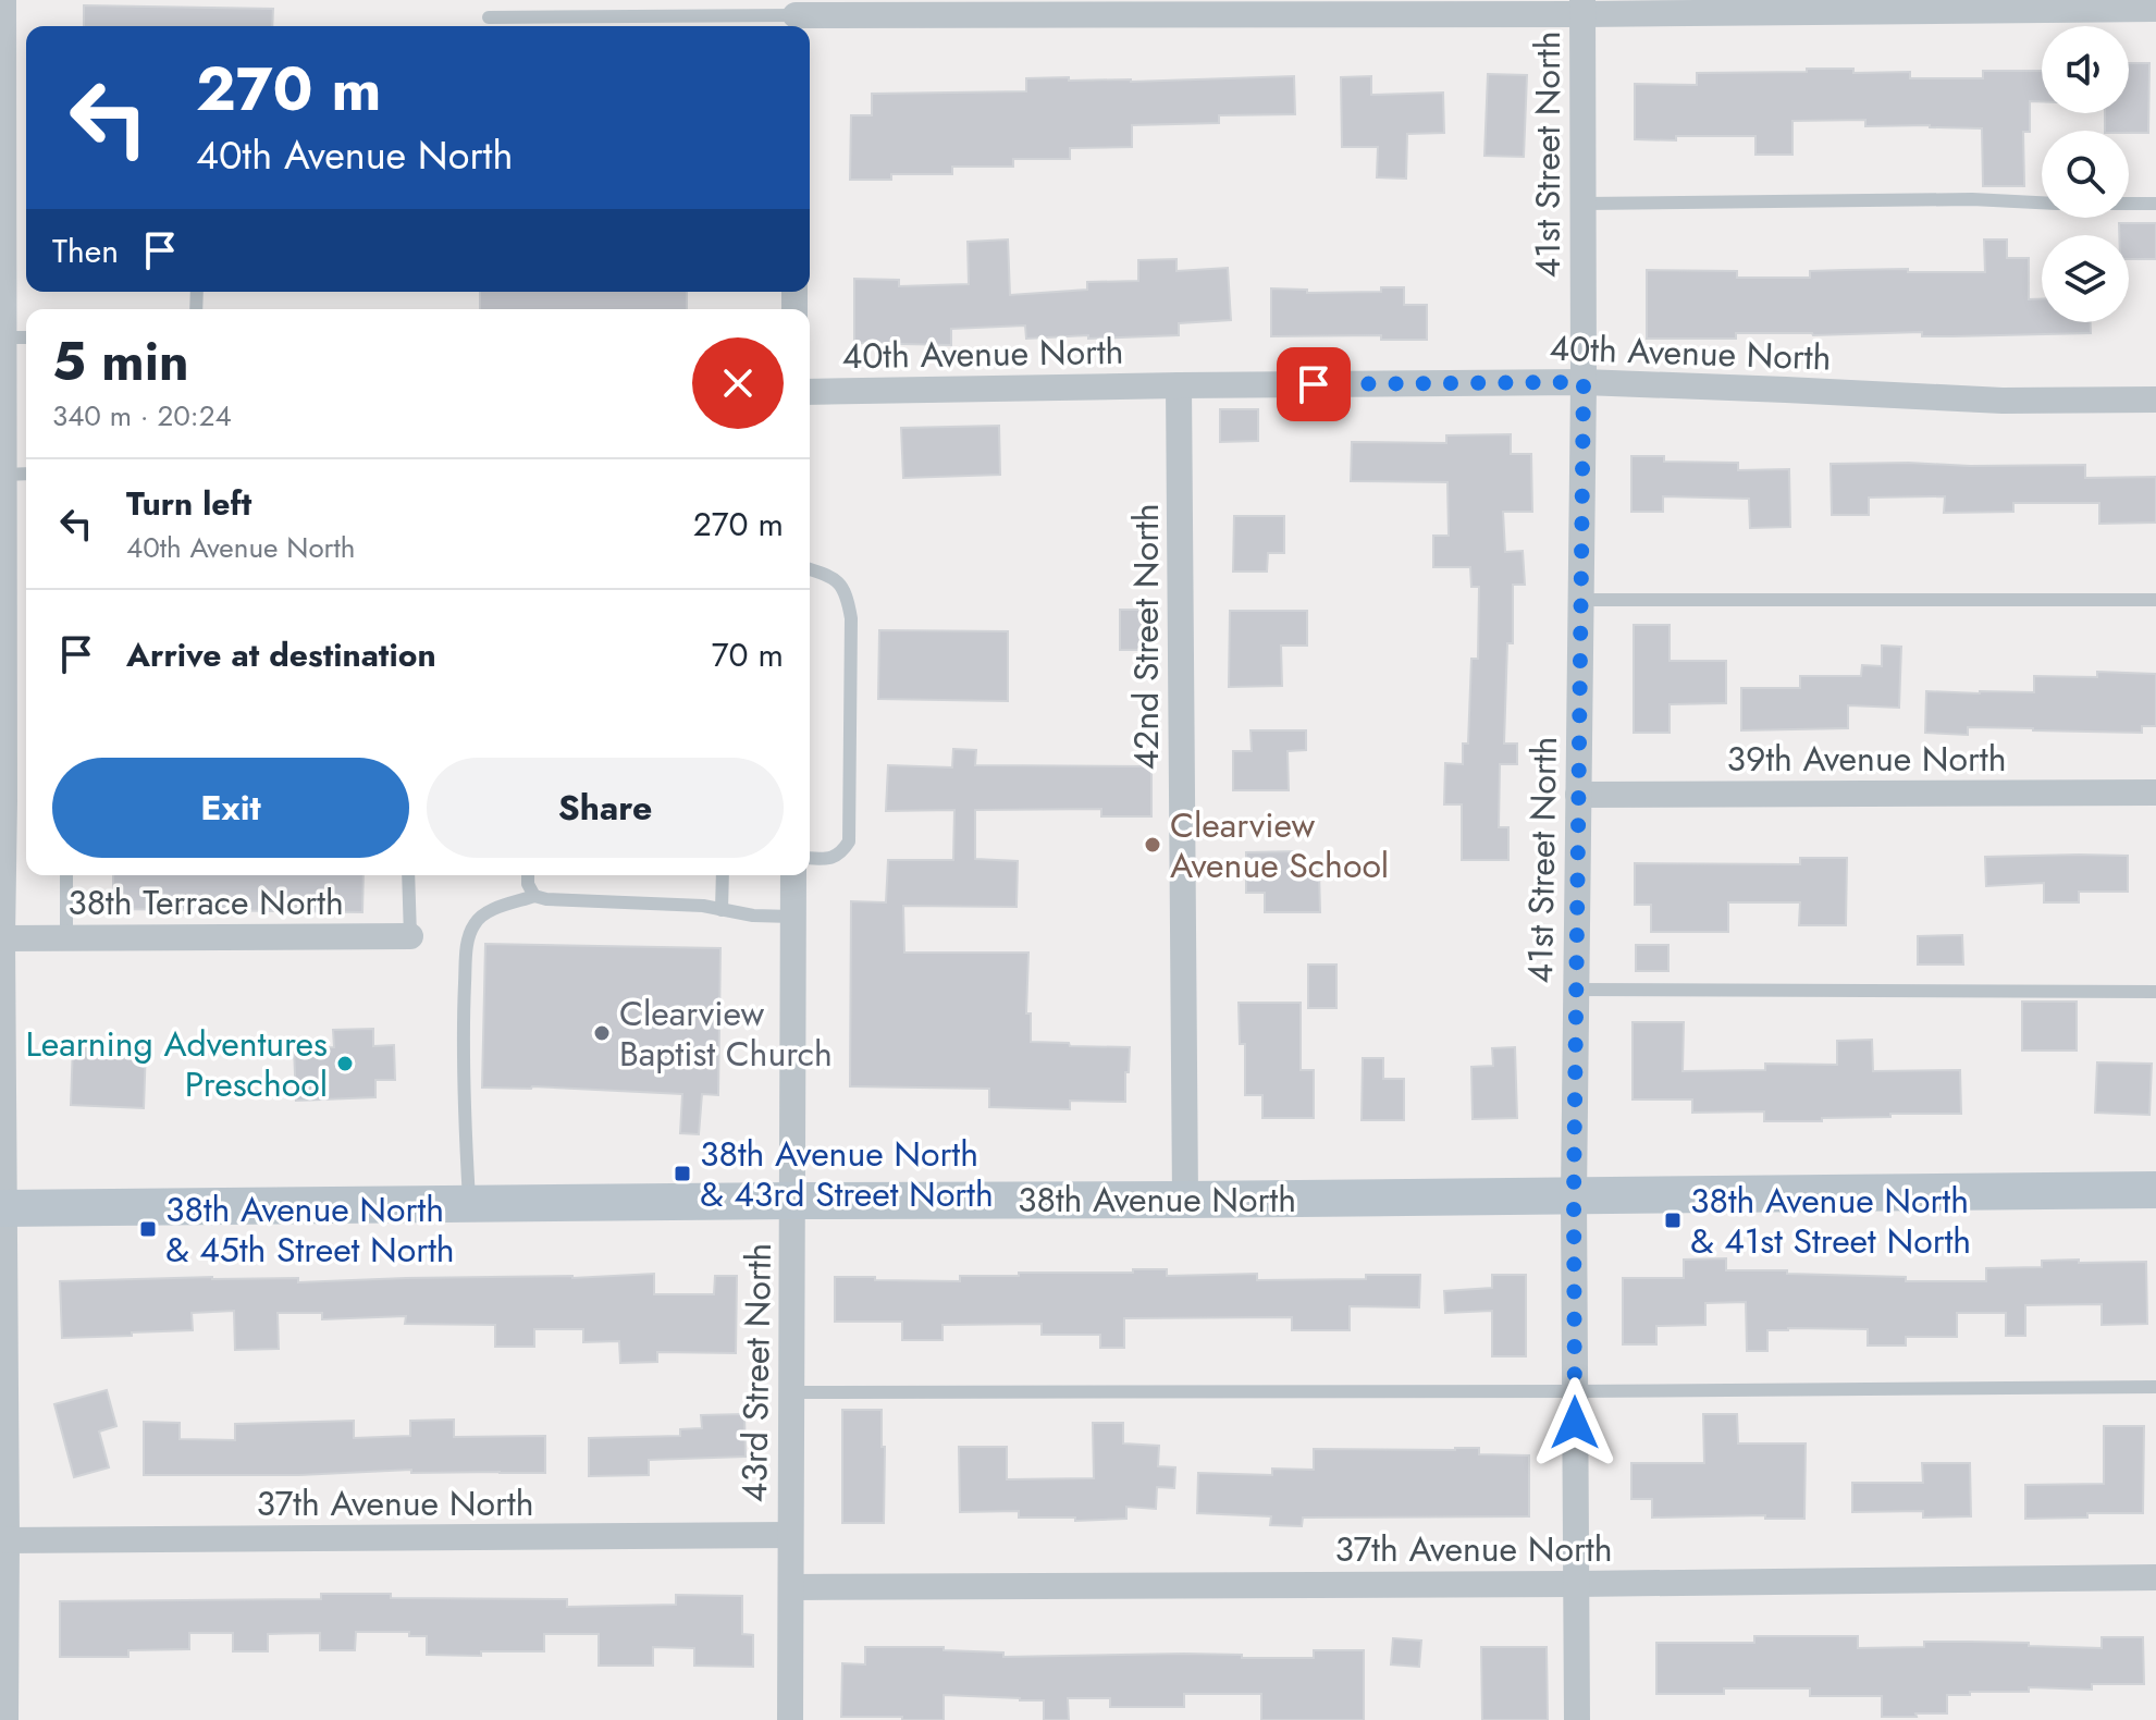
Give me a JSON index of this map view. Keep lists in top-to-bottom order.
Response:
{
  "streets": {
    "main road": ["38th Avenue North"],
    "street": [
      "41st Street North",
      "40th Avenue North",
      "42nd Street North",
      "39th Avenue North",
      "38th Terrace North",
      "43rd Street North",
      "37th Avenue North"
    ]
  },
  "crossings": [
    ["41st Street North", "40th Avenue North"],
    ["41st Street North", "39th Avenue North"],
    ["41st Street North", "38th Avenue North"],
    ["41st Street North", "37th Avenue North"],
    ["40th Avenue North", "42nd Street North"],
    ["42nd Street North", "38th Avenue North"],
    ["38th Avenue North", "43rd Street North"],
    ["43rd Street North", "37th Avenue North"]
  ],
  "places": {
    "other": ["Clearview Avenue School", "Clearview Baptist Church", "Learning Adventures Preschool"],
    "transit": ["38th Avenue North & 43rd Street North", "38th Avenue North & 41st Street North", "38th Avenue North & 45th Street North"]
  },
  "page": {
    "turn": ["270 m", "40th Avenue North"],
    "then": "Then",
    "heading": ["5 min", "340 m · 20:24"],
    "list": [
      {
        "name": "Turn left",
        "note": "40th Avenue North",
        "value": "270 m"
      },
      {
        "name": "Arrive at destination",
        "value": "70 m"
      }
    ],
    "buttons": ["Exit", "Share"]
  }
}
